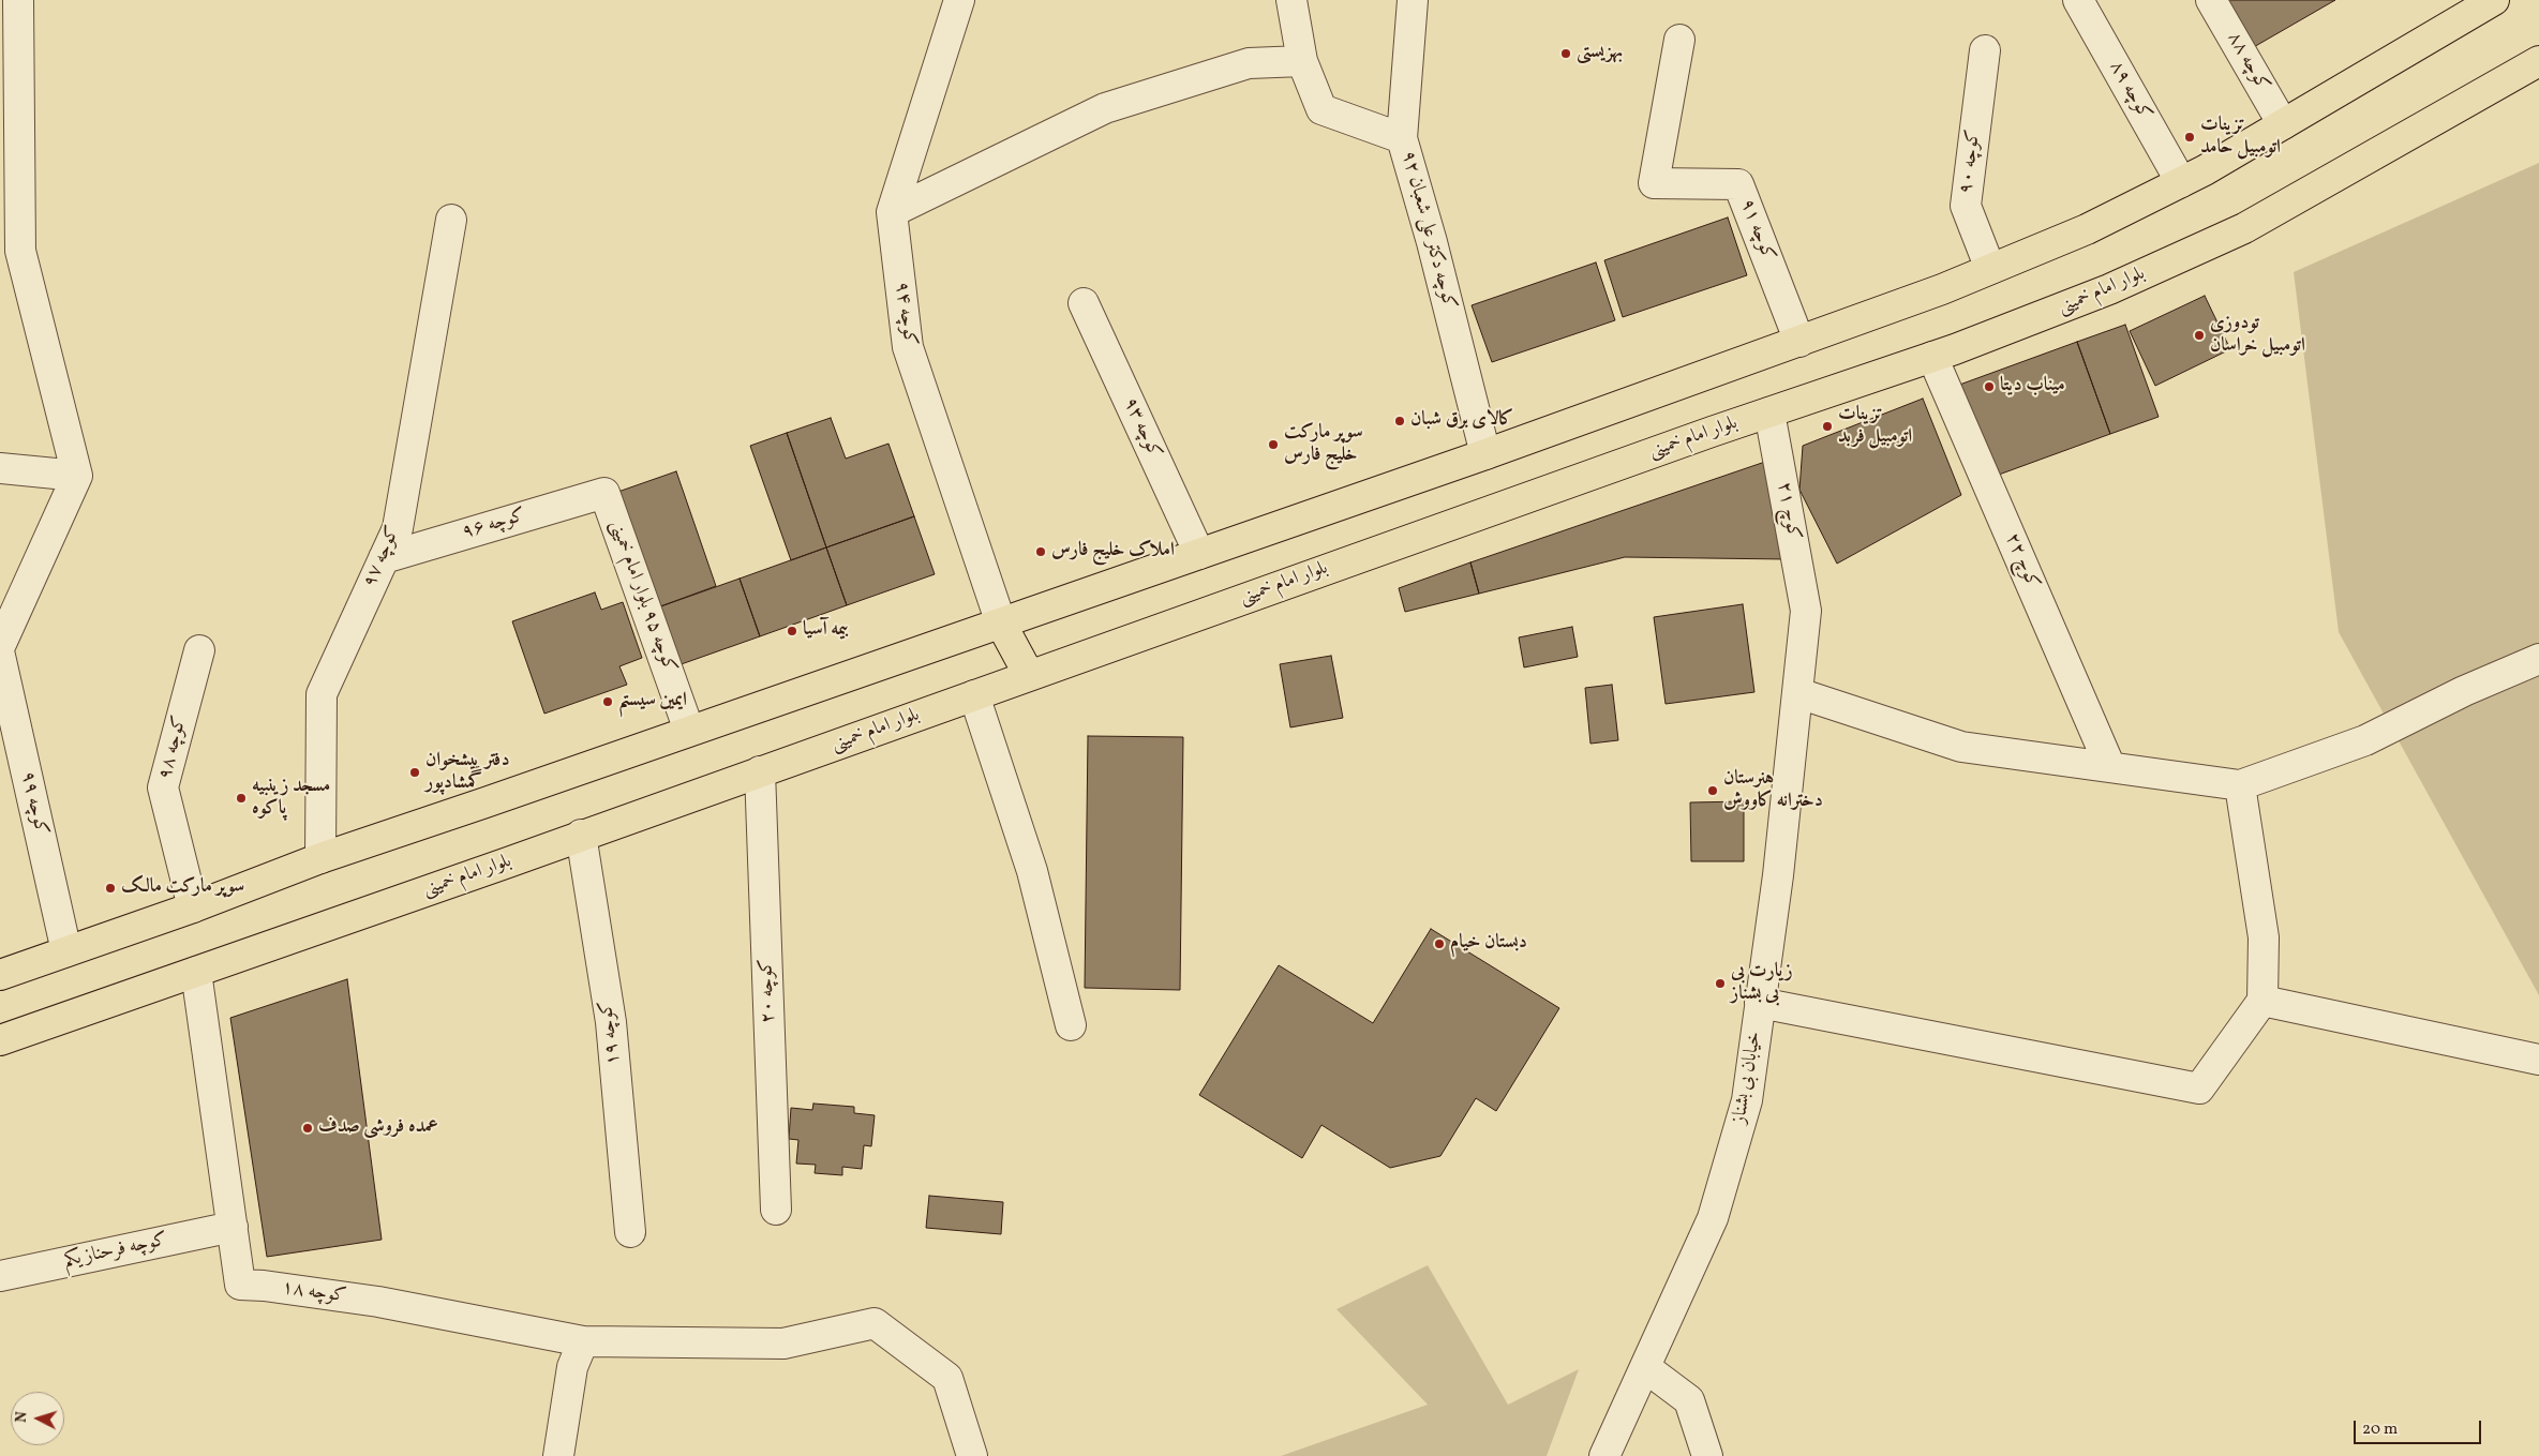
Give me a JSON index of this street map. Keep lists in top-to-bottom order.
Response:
{
  "streets": {
    "main road": ["بلوار امام خمینی"],
    "street": [
      "کوچه ۸۸",
      "کوچه ۸۹",
      "کوچه ۹۰",
      "کوچه دکتر علی شعبان ۹۲",
      "کوچه ۹۱",
      "کوچه ۹۴",
      "کوچه ۹۳",
      "کوچ ۲۱",
      "کوچه ۹۶",
      "کوچه ۹۷",
      "کوچ ۲۲",
      "کوچه ۹۵ بلوار امام خمینی",
      "کوچه ۹۸",
      "کوچه ۹۹",
      "کوچه ۲۰",
      "کوچه ۱۹",
      "خیابان بی بشناز",
      "کوچه فرحناز یکم",
      "کوچه ۱۸"
    ]
  },
  "crossings": [
    ["بلوار امام خمینی", "کوچ ۲۱"],
    ["بلوار امام خمینی", "کوچ ۲۲"],
    ["بلوار امام خمینی", "کوچه ۲۰"],
    ["بلوار امام خمینی", "کوچه ۱۹"],
    ["بلوار امام خمینی", "کوچه ۱۸"],
    ["کوچ ۲۱", "خیابان بی بشناز"],
    ["کوچه ۹۶", "کوچه ۹۷"],
    ["کوچه ۹۶", "کوچه ۹۵ بلوار امام خمینی"],
    ["کوچه فرحناز یکم", "کوچه ۱۸"]
  ],
  "places": [
    "بهزیستی",
    "تزینات اتومبیل حامد",
    "تودوزی اتومبیل خراسان",
    "میناب دیتا",
    "کالای برق شبان",
    "تزینات اتومبیل فربد",
    "سوپر مارکت خلیج فارس",
    "املاک خلیج فارس",
    "بیمه آسیا",
    "ایمین سیستم",
    "دفتر پیشخوان گمشادپور",
    "هنرستان دخترانه کاووش",
    "مسجد زینبیه پاکوه",
    "سوپر مارکت مالک",
    "دبستان خیام",
    "زیارت بی بی بشناز",
    "عمده فروشی صدف"
  ],
  "scale_bar": "20 m",
  "north": "left"
}
